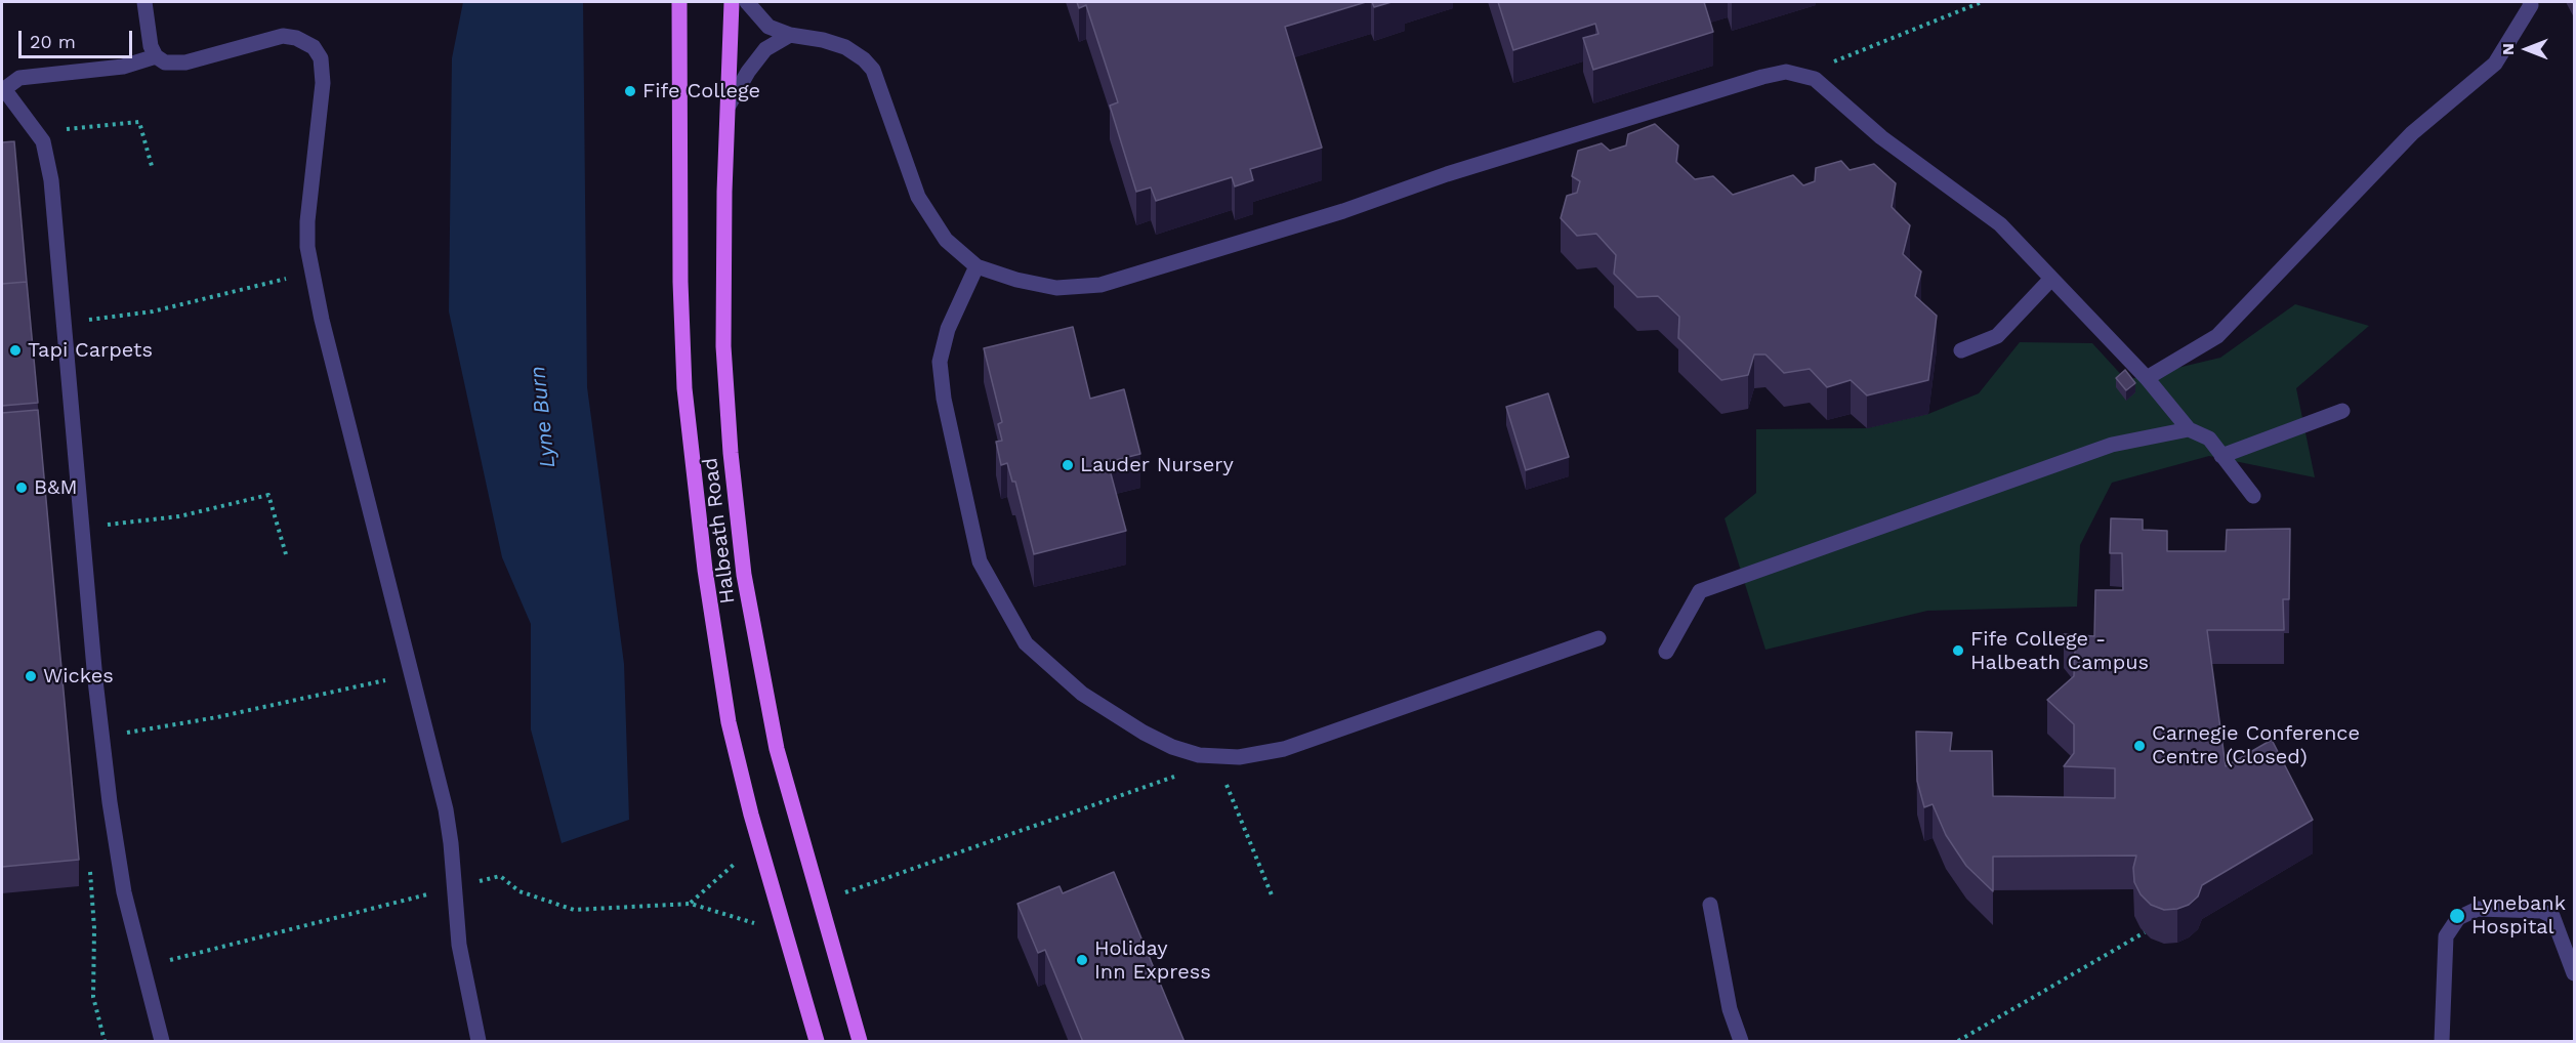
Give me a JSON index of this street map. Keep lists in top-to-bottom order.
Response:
{
  "streets": {
    "main road": ["Halbeath Road"]
  },
  "water": ["Lyne Burn"],
  "places": [
    "Fife College",
    "Tapi Carpets",
    "Lauder Nursery",
    "B&M",
    "Fife College - Halbeath Campus",
    "Wickes",
    "Carnegie Conference Centre (Closed)",
    "Lynebank Hospital",
    "Holiday Inn Express"
  ],
  "scale_bar": "20 m",
  "north": "left"
}
